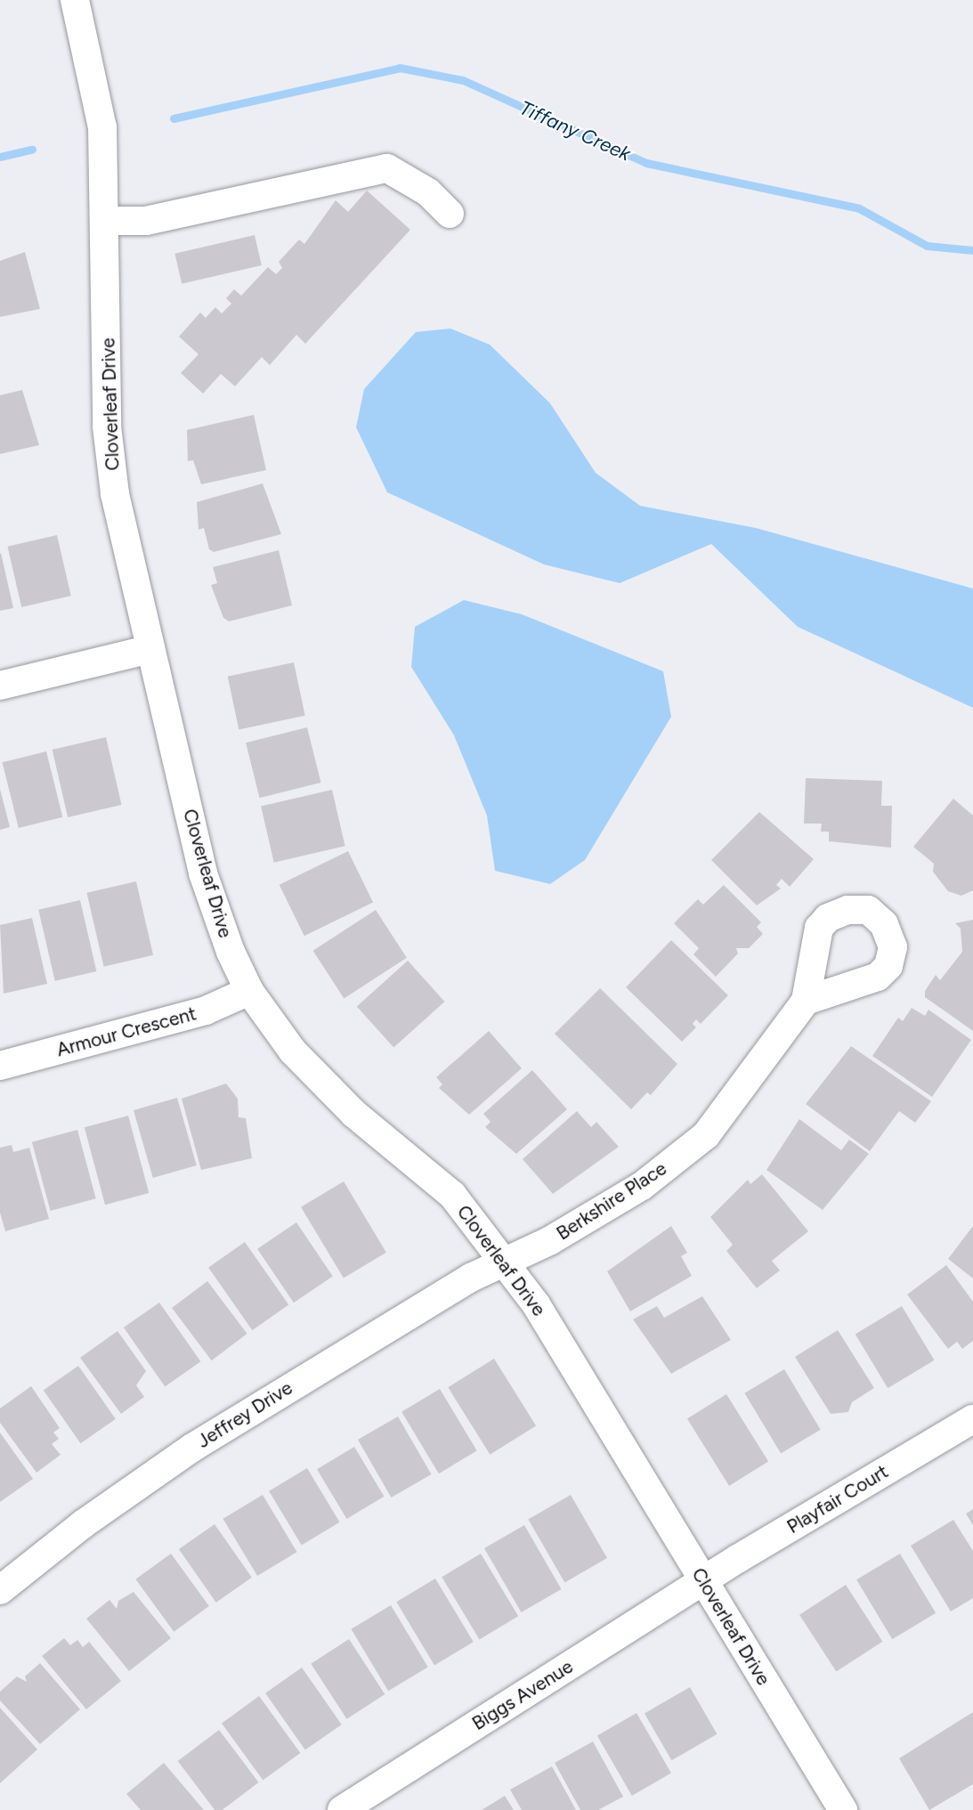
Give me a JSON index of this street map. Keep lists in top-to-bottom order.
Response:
{
  "streets": {
    "street": [
      "Cloverleaf Drive",
      "Armour Crescent",
      "Berkshire Place",
      "Jeffrey Drive",
      "Playfair Court",
      "Biggs Avenue"
    ]
  },
  "crossings": [
    ["Cloverleaf Drive", "Armour Crescent"],
    ["Cloverleaf Drive", "Berkshire Place"],
    ["Cloverleaf Drive", "Jeffrey Drive"],
    ["Cloverleaf Drive", "Playfair Court"],
    ["Cloverleaf Drive", "Biggs Avenue"],
    ["Berkshire Place", "Jeffrey Drive"],
    ["Playfair Court", "Biggs Avenue"]
  ],
  "water": ["Tiffany Creek"]
}
